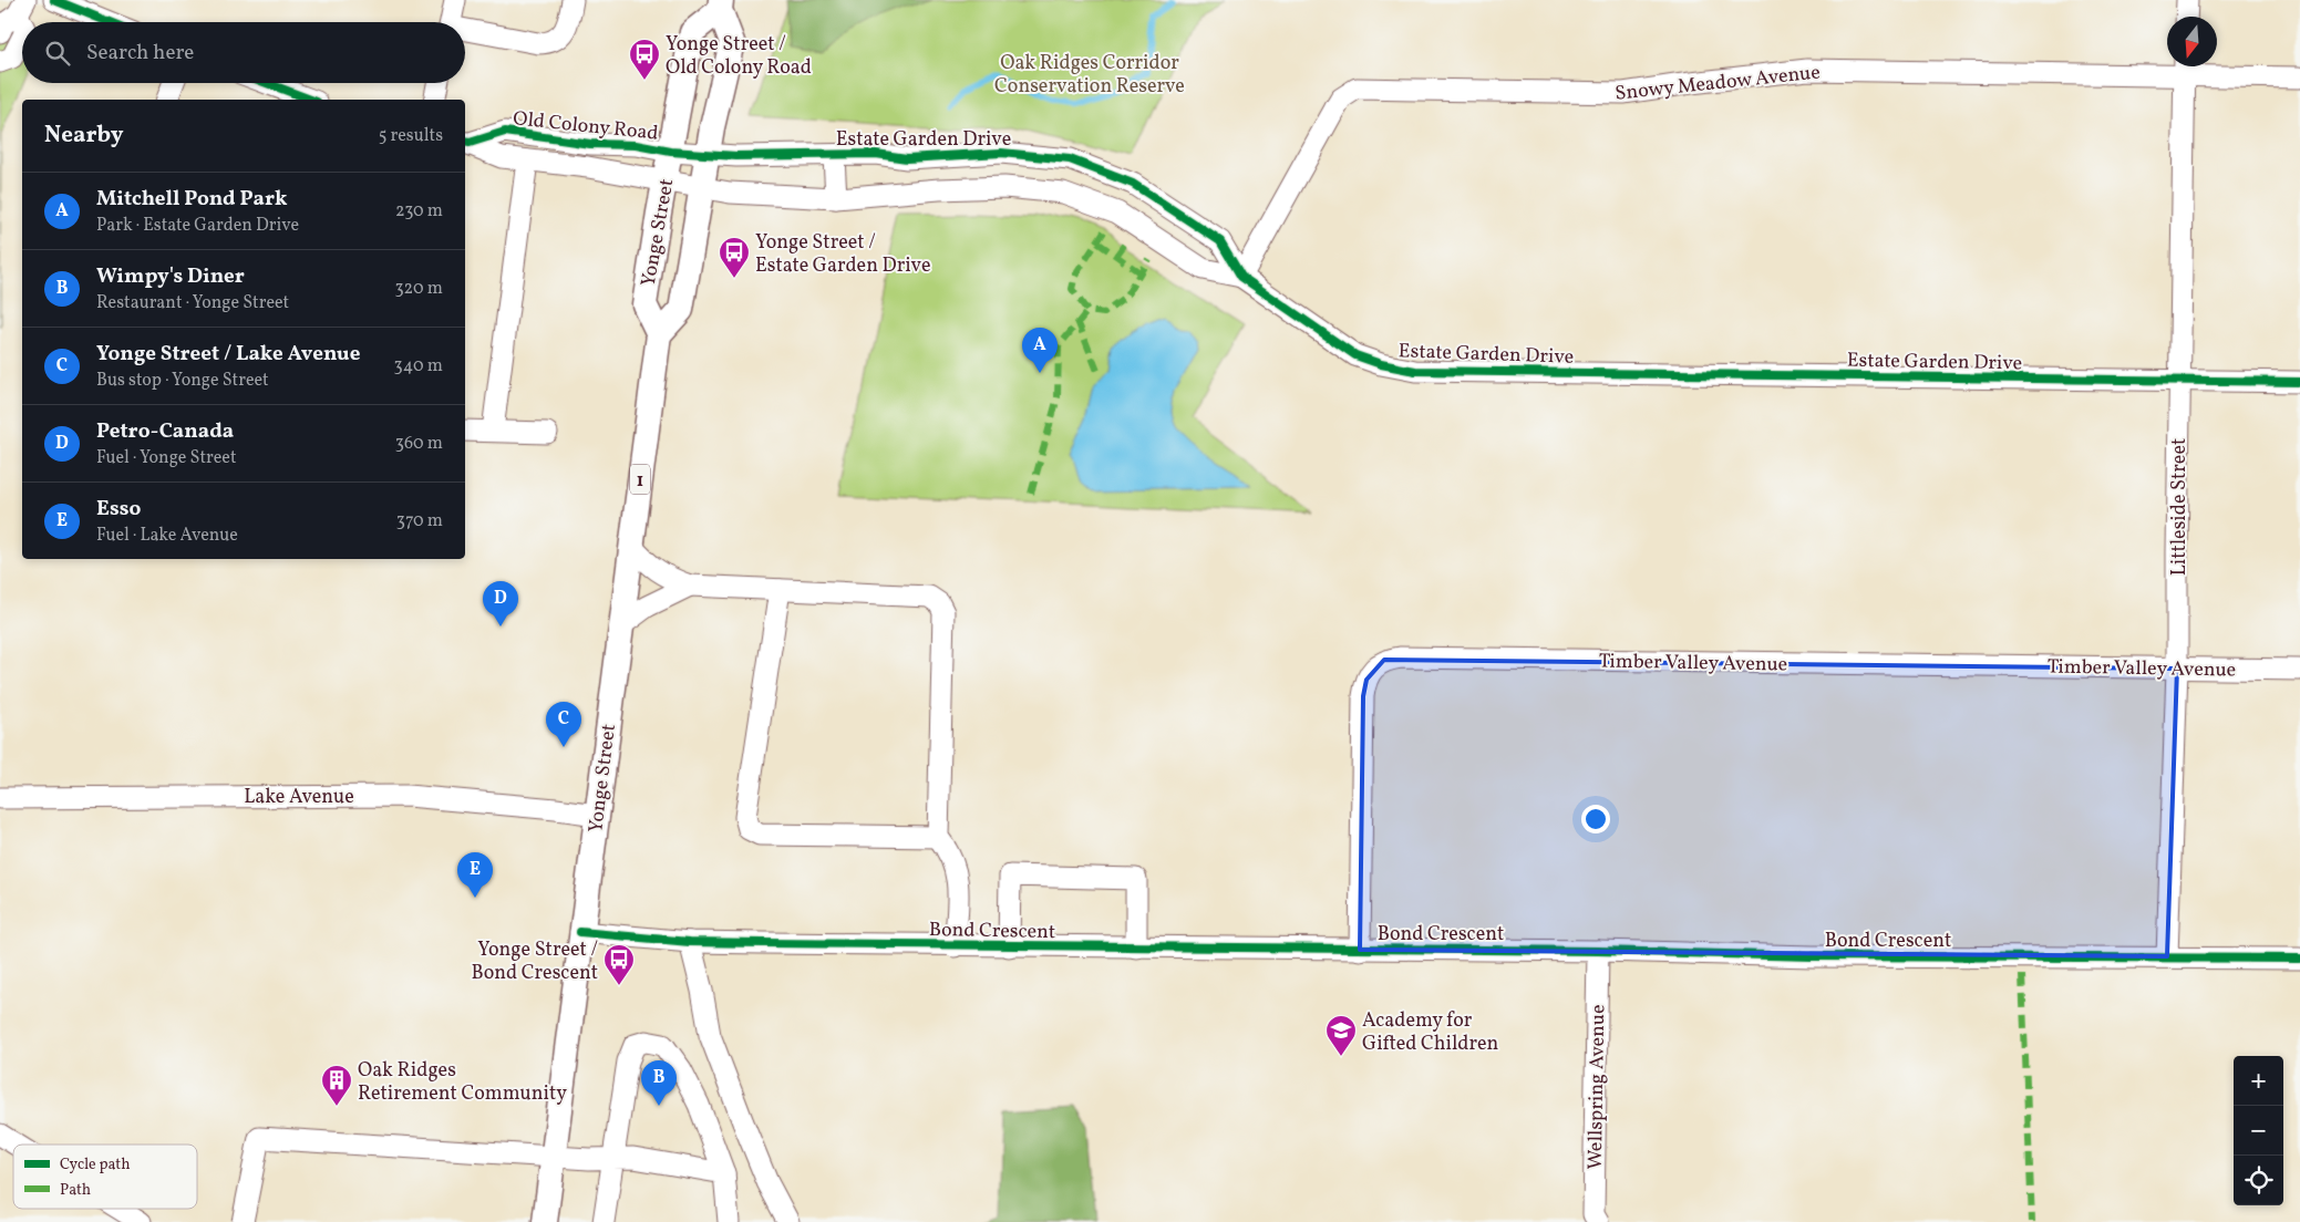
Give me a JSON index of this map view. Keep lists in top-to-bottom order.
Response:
{
  "streets": {
    "main road": ["Yonge Street", "1"],
    "street": [
      "Snowy Meadow Avenue",
      "Old Colony Road",
      "Estate Garden Drive",
      "Littleside Street",
      "Timber Valley Avenue",
      "Lake Avenue",
      "Bond Crescent",
      "Wellspring Avenue"
    ]
  },
  "crossings": [
    ["Snowy Meadow Avenue", "Estate Garden Drive"],
    ["Snowy Meadow Avenue", "Littleside Street"],
    ["Old Colony Road", "Estate Garden Drive"],
    ["Old Colony Road", "Yonge Street"],
    ["Estate Garden Drive", "Yonge Street"],
    ["Estate Garden Drive", "Littleside Street"],
    ["Yonge Street", "Lake Avenue"],
    ["Yonge Street", "Bond Crescent"],
    ["Littleside Street", "Timber Valley Avenue"],
    ["Littleside Street", "Bond Crescent"],
    ["Timber Valley Avenue", "Bond Crescent"],
    ["Bond Crescent", "Wellspring Avenue"]
  ],
  "parks": ["Oak Ridges Corridor Conservation Reserve"],
  "places": {
    "bus stop": ["Yonge Street / Old Colony Road", "Yonge Street / Estate Garden Drive", "Yonge Street / Bond Crescent"],
    "school or university": ["Academy for Gifted Children"],
    "building": ["Oak Ridges Retirement Community"]
  },
  "legend": ["Cycle path", "Path"],
  "north": "bottom",
  "page": {
    "search": "Search here",
    "heading": ["Nearby", "5 results"],
    "list": [
      {
        "mark": "A",
        "name": "Mitchell Pond Park",
        "note": "Park · Estate Garden Drive",
        "value": "230 m"
      },
      {
        "mark": "B",
        "name": "Wimpy's Diner",
        "note": "Restaurant · Yonge Street",
        "value": "320 m"
      },
      {
        "mark": "C",
        "name": "Yonge Street / Lake Avenue",
        "note": "Bus stop · Yonge Street",
        "value": "340 m"
      },
      {
        "mark": "D",
        "name": "Petro-Canada",
        "note": "Fuel · Yonge Street",
        "value": "360 m"
      },
      {
        "mark": "E",
        "name": "Esso",
        "note": "Fuel · Lake Avenue",
        "value": "370 m"
      }
    ],
    "pins": [
      "A",
      "D",
      "C",
      "E",
      "B"
    ],
    "map_buttons": ["+", "−"]
  }
}
